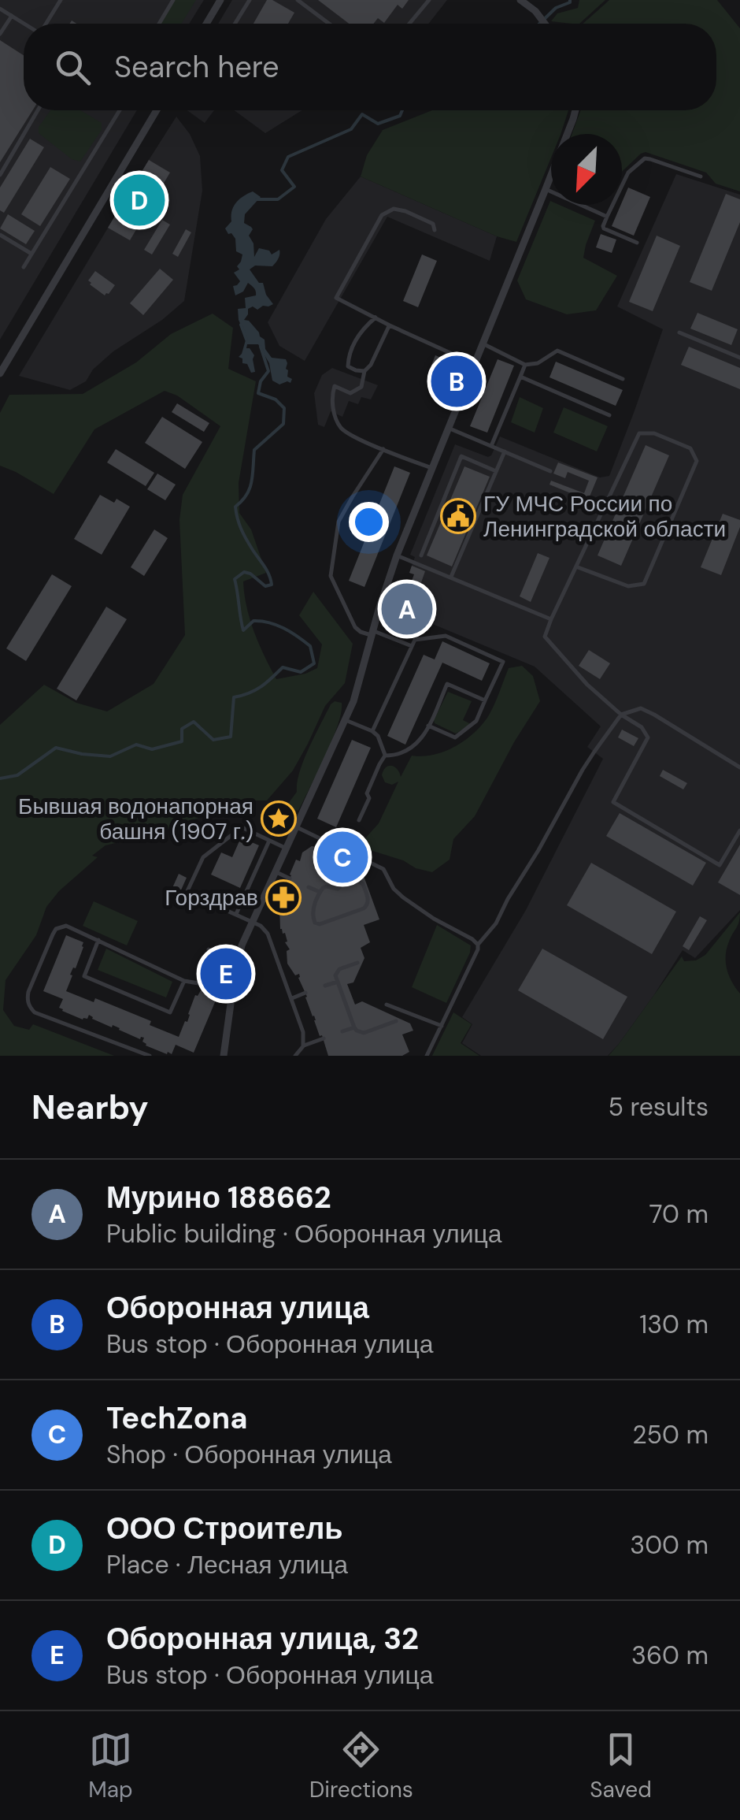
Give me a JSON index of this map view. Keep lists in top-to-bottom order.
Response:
{
  "places": {
    "public building": ["ГУ МЧС России по Ленинградской области"],
    "place": ["Бывшая водонапорная башня (1907 г.)"],
    "pharmacy": ["Горздрав"]
  },
  "north": "bottom left",
  "page": {
    "search": "Search here",
    "pins": [
      "D",
      "B",
      "A",
      "C",
      "E"
    ],
    "heading": ["Nearby", "5 results"],
    "list": [
      {
        "mark": "A",
        "name": "Мурино 188662",
        "note": "Public building · Оборонная улица",
        "value": "70 m"
      },
      {
        "mark": "B",
        "name": "Оборонная улица",
        "note": "Bus stop · Оборонная улица",
        "value": "130 m"
      },
      {
        "mark": "C",
        "name": "TechZona",
        "note": "Shop · Оборонная улица",
        "value": "250 m"
      },
      {
        "mark": "D",
        "name": "ООО Строитель",
        "note": "Place · Лесная улица",
        "value": "300 m"
      },
      {
        "mark": "E",
        "name": "Оборонная улица, 32",
        "note": "Bus stop · Оборонная улица",
        "value": "360 m"
      }
    ],
    "nav": ["Map", "Directions", "Saved"]
  }
}
